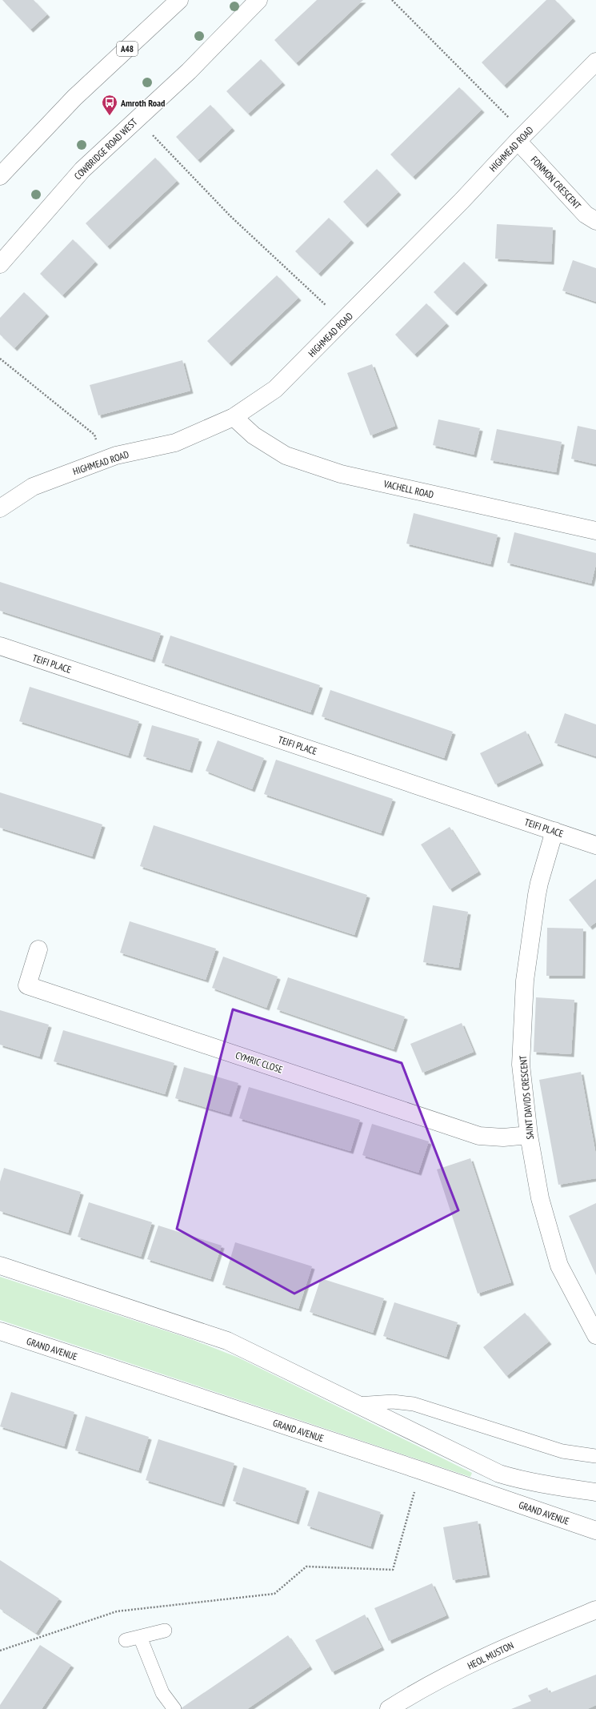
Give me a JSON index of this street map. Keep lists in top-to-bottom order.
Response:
{
  "streets": {
    "main road": [
      "A48",
      "COWBRIDGE ROAD WEST",
      "HIGHMEAD ROAD",
      "FONMON CRESCENT",
      "VACHELL ROAD",
      "TEIFI PLACE",
      "CYMRIC CLOSE",
      "SAINT DAVIDS CRESCENT",
      "GRAND AVENUE",
      "HEOL MUSTON"
    ]
  },
  "crossings": [
    ["HIGHMEAD ROAD", "FONMON CRESCENT"],
    ["HIGHMEAD ROAD", "VACHELL ROAD"],
    ["TEIFI PLACE", "SAINT DAVIDS CRESCENT"],
    ["CYMRIC CLOSE", "SAINT DAVIDS CRESCENT"]
  ],
  "places": {
    "bus stop": ["Amroth Road"]
  }
}
